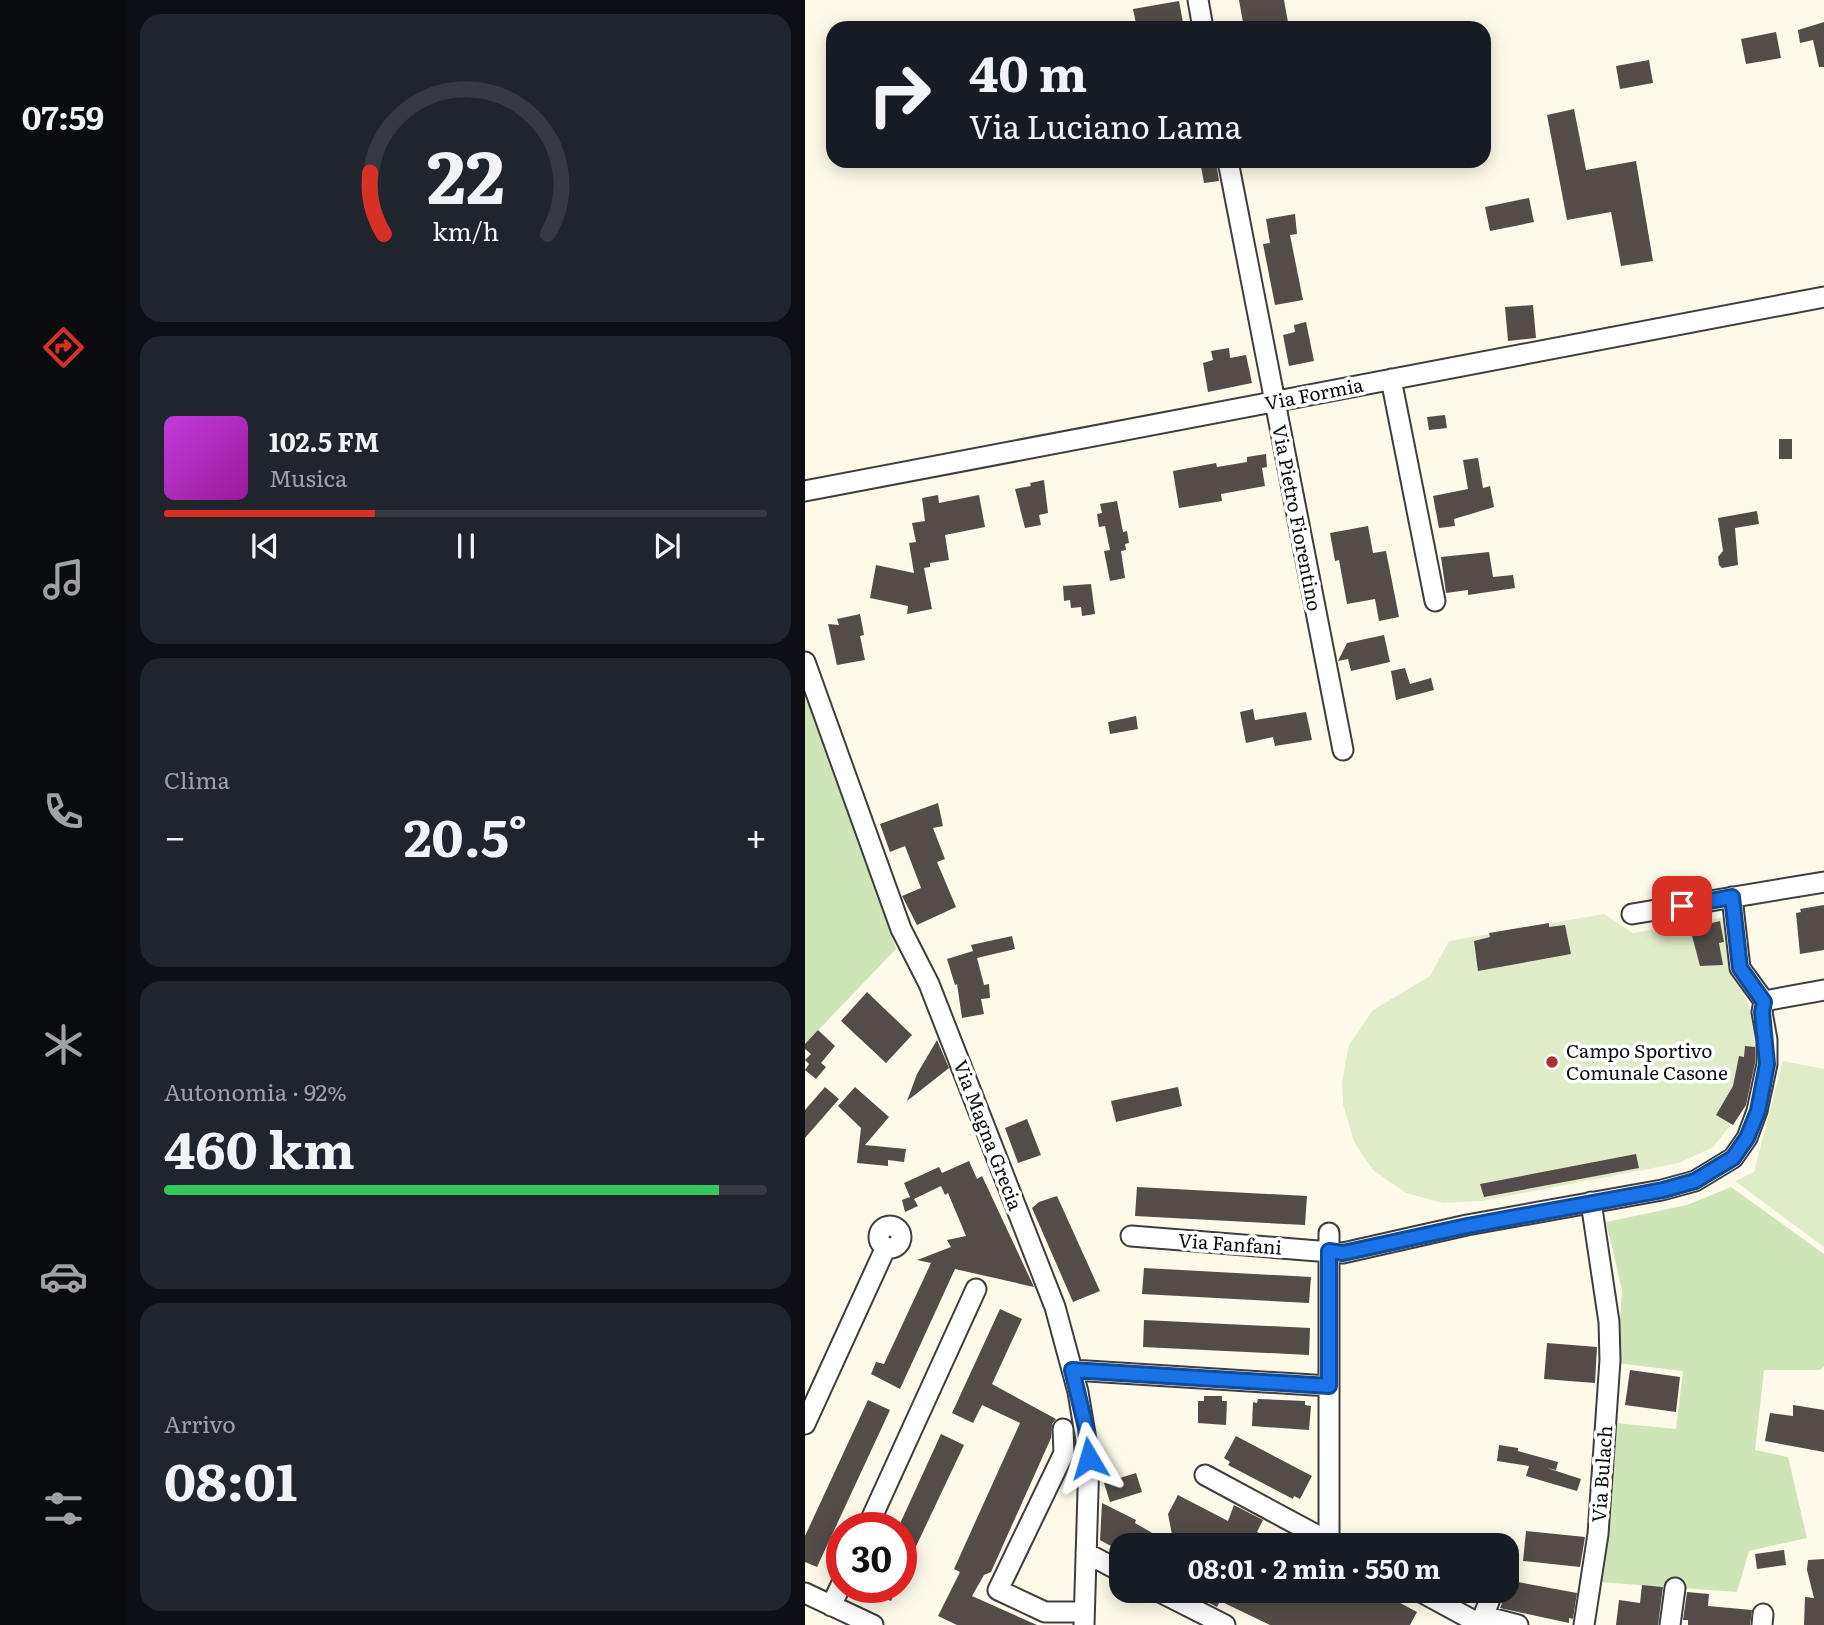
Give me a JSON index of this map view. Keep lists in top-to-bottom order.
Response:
{
  "streets": {
    "street": [
      "Via Formia",
      "Via Pietro Fiorentino",
      "Via Magna Grecia",
      "Via Fanfani",
      "Via Bulach"
    ]
  },
  "crossings": [
    ["Via Formia", "Via Pietro Fiorentino"],
    ["Via Fanfani", "Via Bulach"]
  ],
  "places": ["Campo Sportivo Comunale Casone"],
  "page": {
    "tabs": "07:59",
    "turn": ["40 m", "Via Luciano Lama"],
    "song": ["102.5 FM", "Musica"],
    "tile": [
      "Clima",
      ["Autonomia · 92%", "460 km"],
      ["Arrivo", "08:01"]
    ],
    "heat": ["−", "20.5°", "+"],
    "limit": "30",
    "trip": "08:01 · 2 min · 550 m",
    "gauge": ["22", "km/h"]
  }
}
